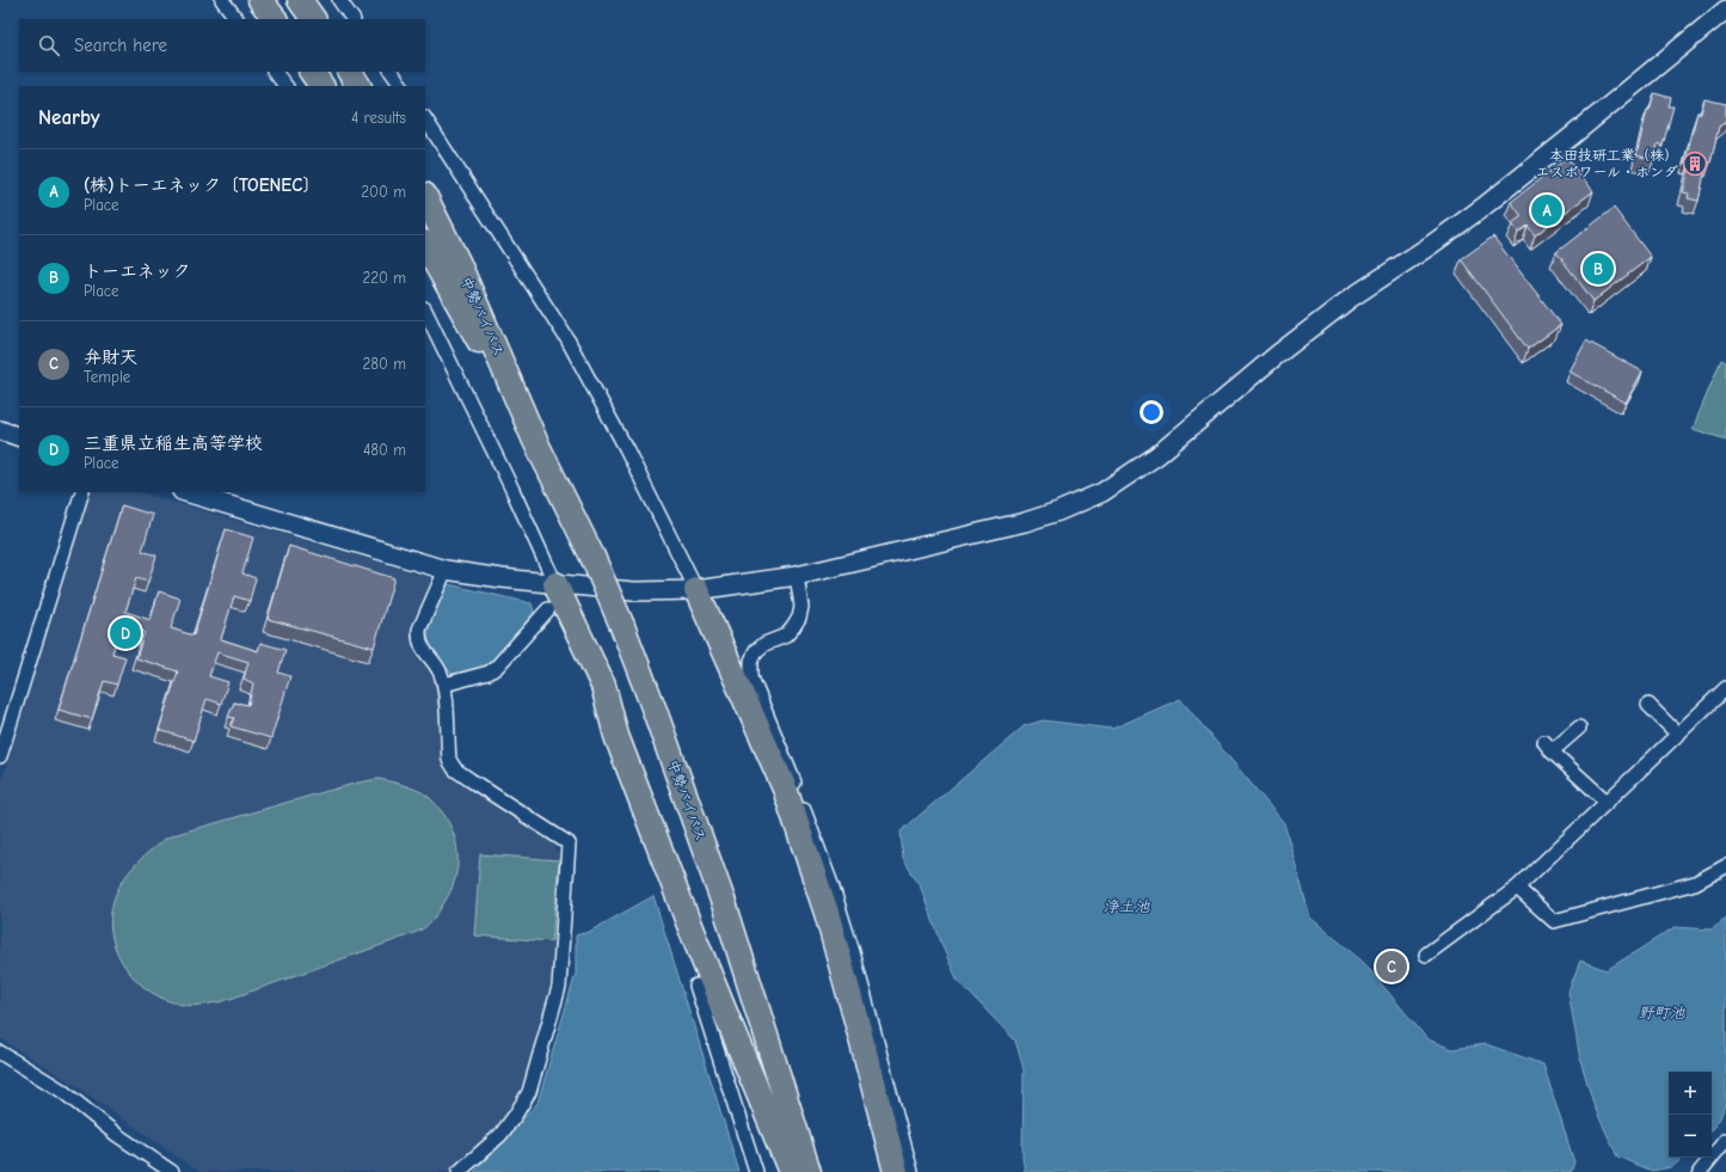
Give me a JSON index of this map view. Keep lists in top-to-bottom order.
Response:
{
  "streets": {
    "highway": ["中勢バイパス"]
  },
  "water": ["浄土池", "野町池"],
  "places": {
    "building": ["本田技研工業（株） エスポワール・ホンダ"]
  },
  "page": {
    "search": "Search here",
    "heading": ["Nearby", "4 results"],
    "list": [
      {
        "mark": "A",
        "name": "(株)トーエネック〔TOENEC〕",
        "note": "Place",
        "value": "200 m"
      },
      {
        "mark": "B",
        "name": "トーエネック",
        "note": "Place",
        "value": "220 m"
      },
      {
        "mark": "C",
        "name": "弁財天",
        "note": "Temple",
        "value": "280 m"
      },
      {
        "mark": "D",
        "name": "三重県立稲生高等学校",
        "note": "Place",
        "value": "480 m"
      }
    ],
    "pins": [
      "A",
      "B",
      "D",
      "C"
    ],
    "map_buttons": ["+", "−"]
  }
}
